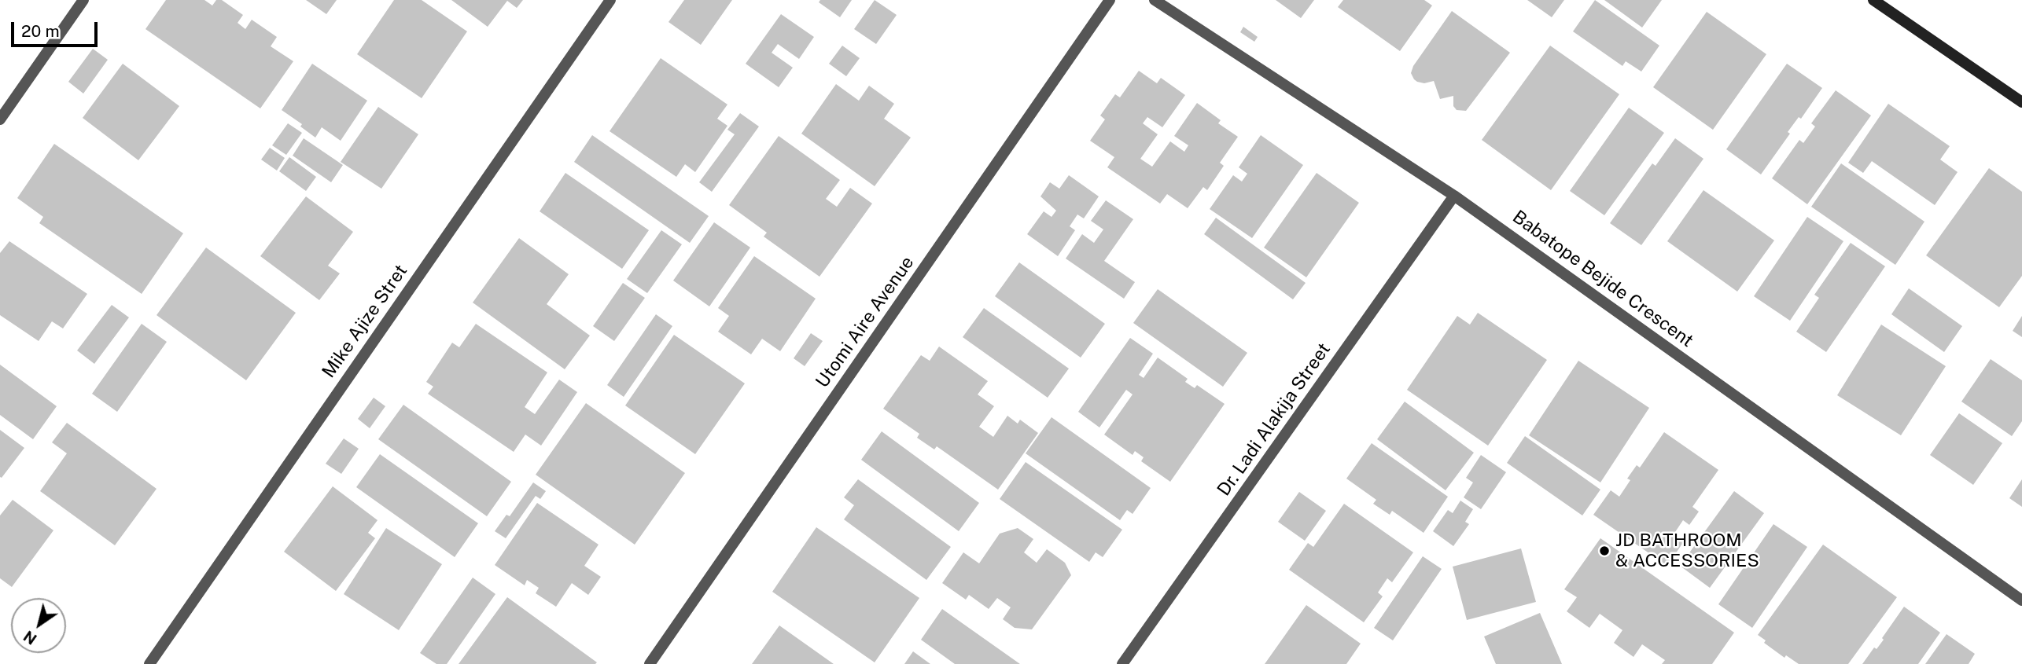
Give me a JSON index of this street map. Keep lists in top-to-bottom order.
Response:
{
  "streets": {
    "street": [
      "Babatope Bejide Crescent",
      "Mike Ajize Stret",
      "Utomi Aire Avenue",
      "Dr. Ladi Alakija Street"
    ]
  },
  "crossings": [
    ["Babatope Bejide Crescent", "Dr. Ladi Alakija Street"]
  ],
  "places": ["JD BATHROOM & ACCESSORIES"],
  "scale_bar": "20 m",
  "north": "bottom left"
}
